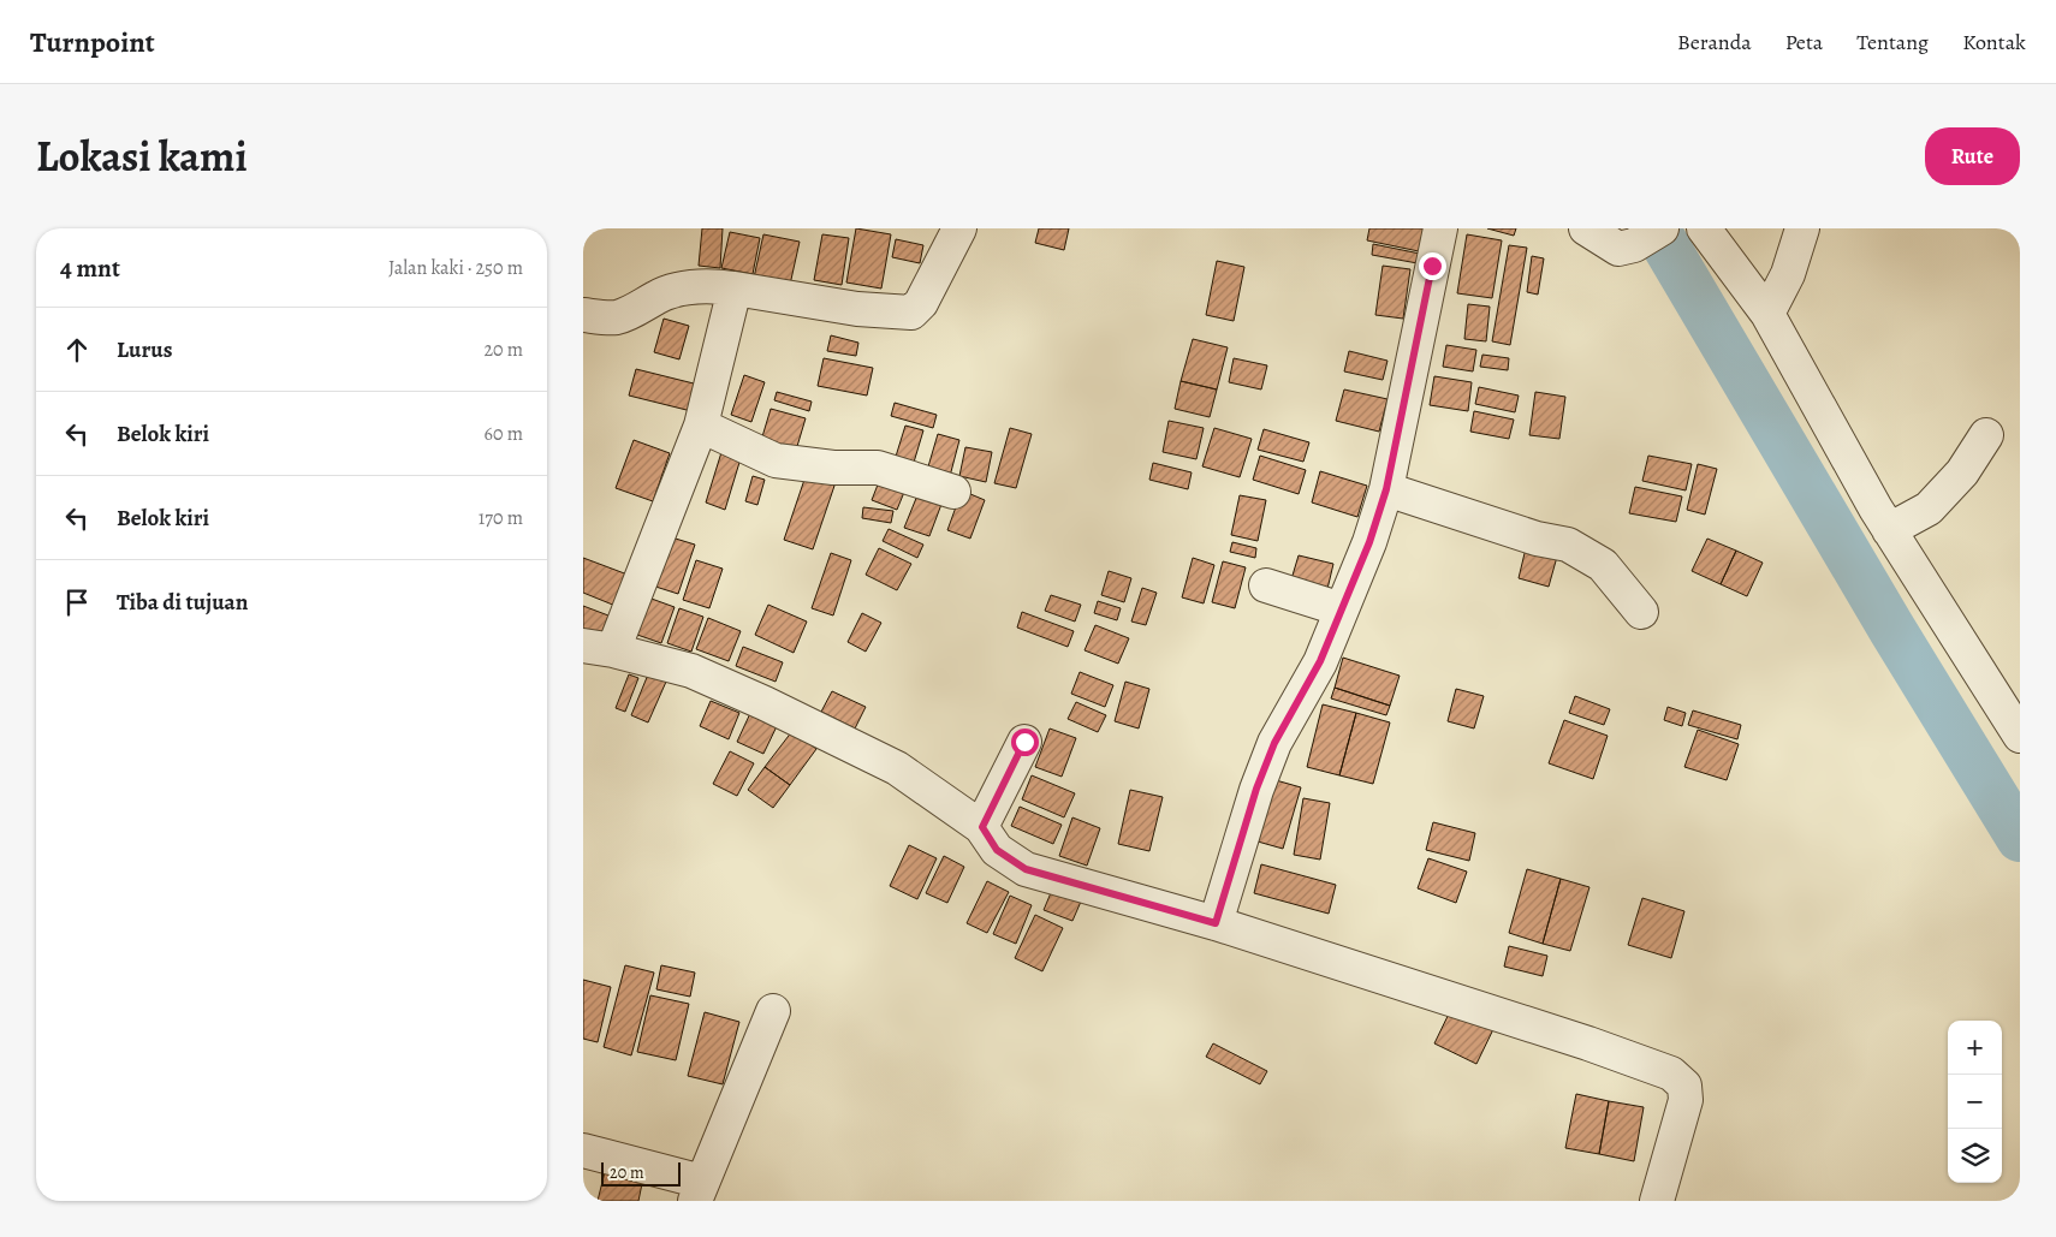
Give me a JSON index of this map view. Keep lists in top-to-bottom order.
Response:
{
  "scale_bar": "20 m",
  "page": {
    "header": "Turnpoint",
    "nav": [
      "Beranda",
      "Peta",
      "Tentang",
      "Kontak"
    ],
    "title": "Lokasi kami",
    "buttons": "Rute",
    "heading": ["4 mnt", "Jalan kaki · 250 m"],
    "list": [
      ["Lurus", "20 m"],
      ["Belok kiri", "60 m"],
      ["Belok kiri", "170 m"],
      "Tiba di tujuan"
    ],
    "map_buttons": ["+", "−"],
    "scale": "20 m"
  }
}
